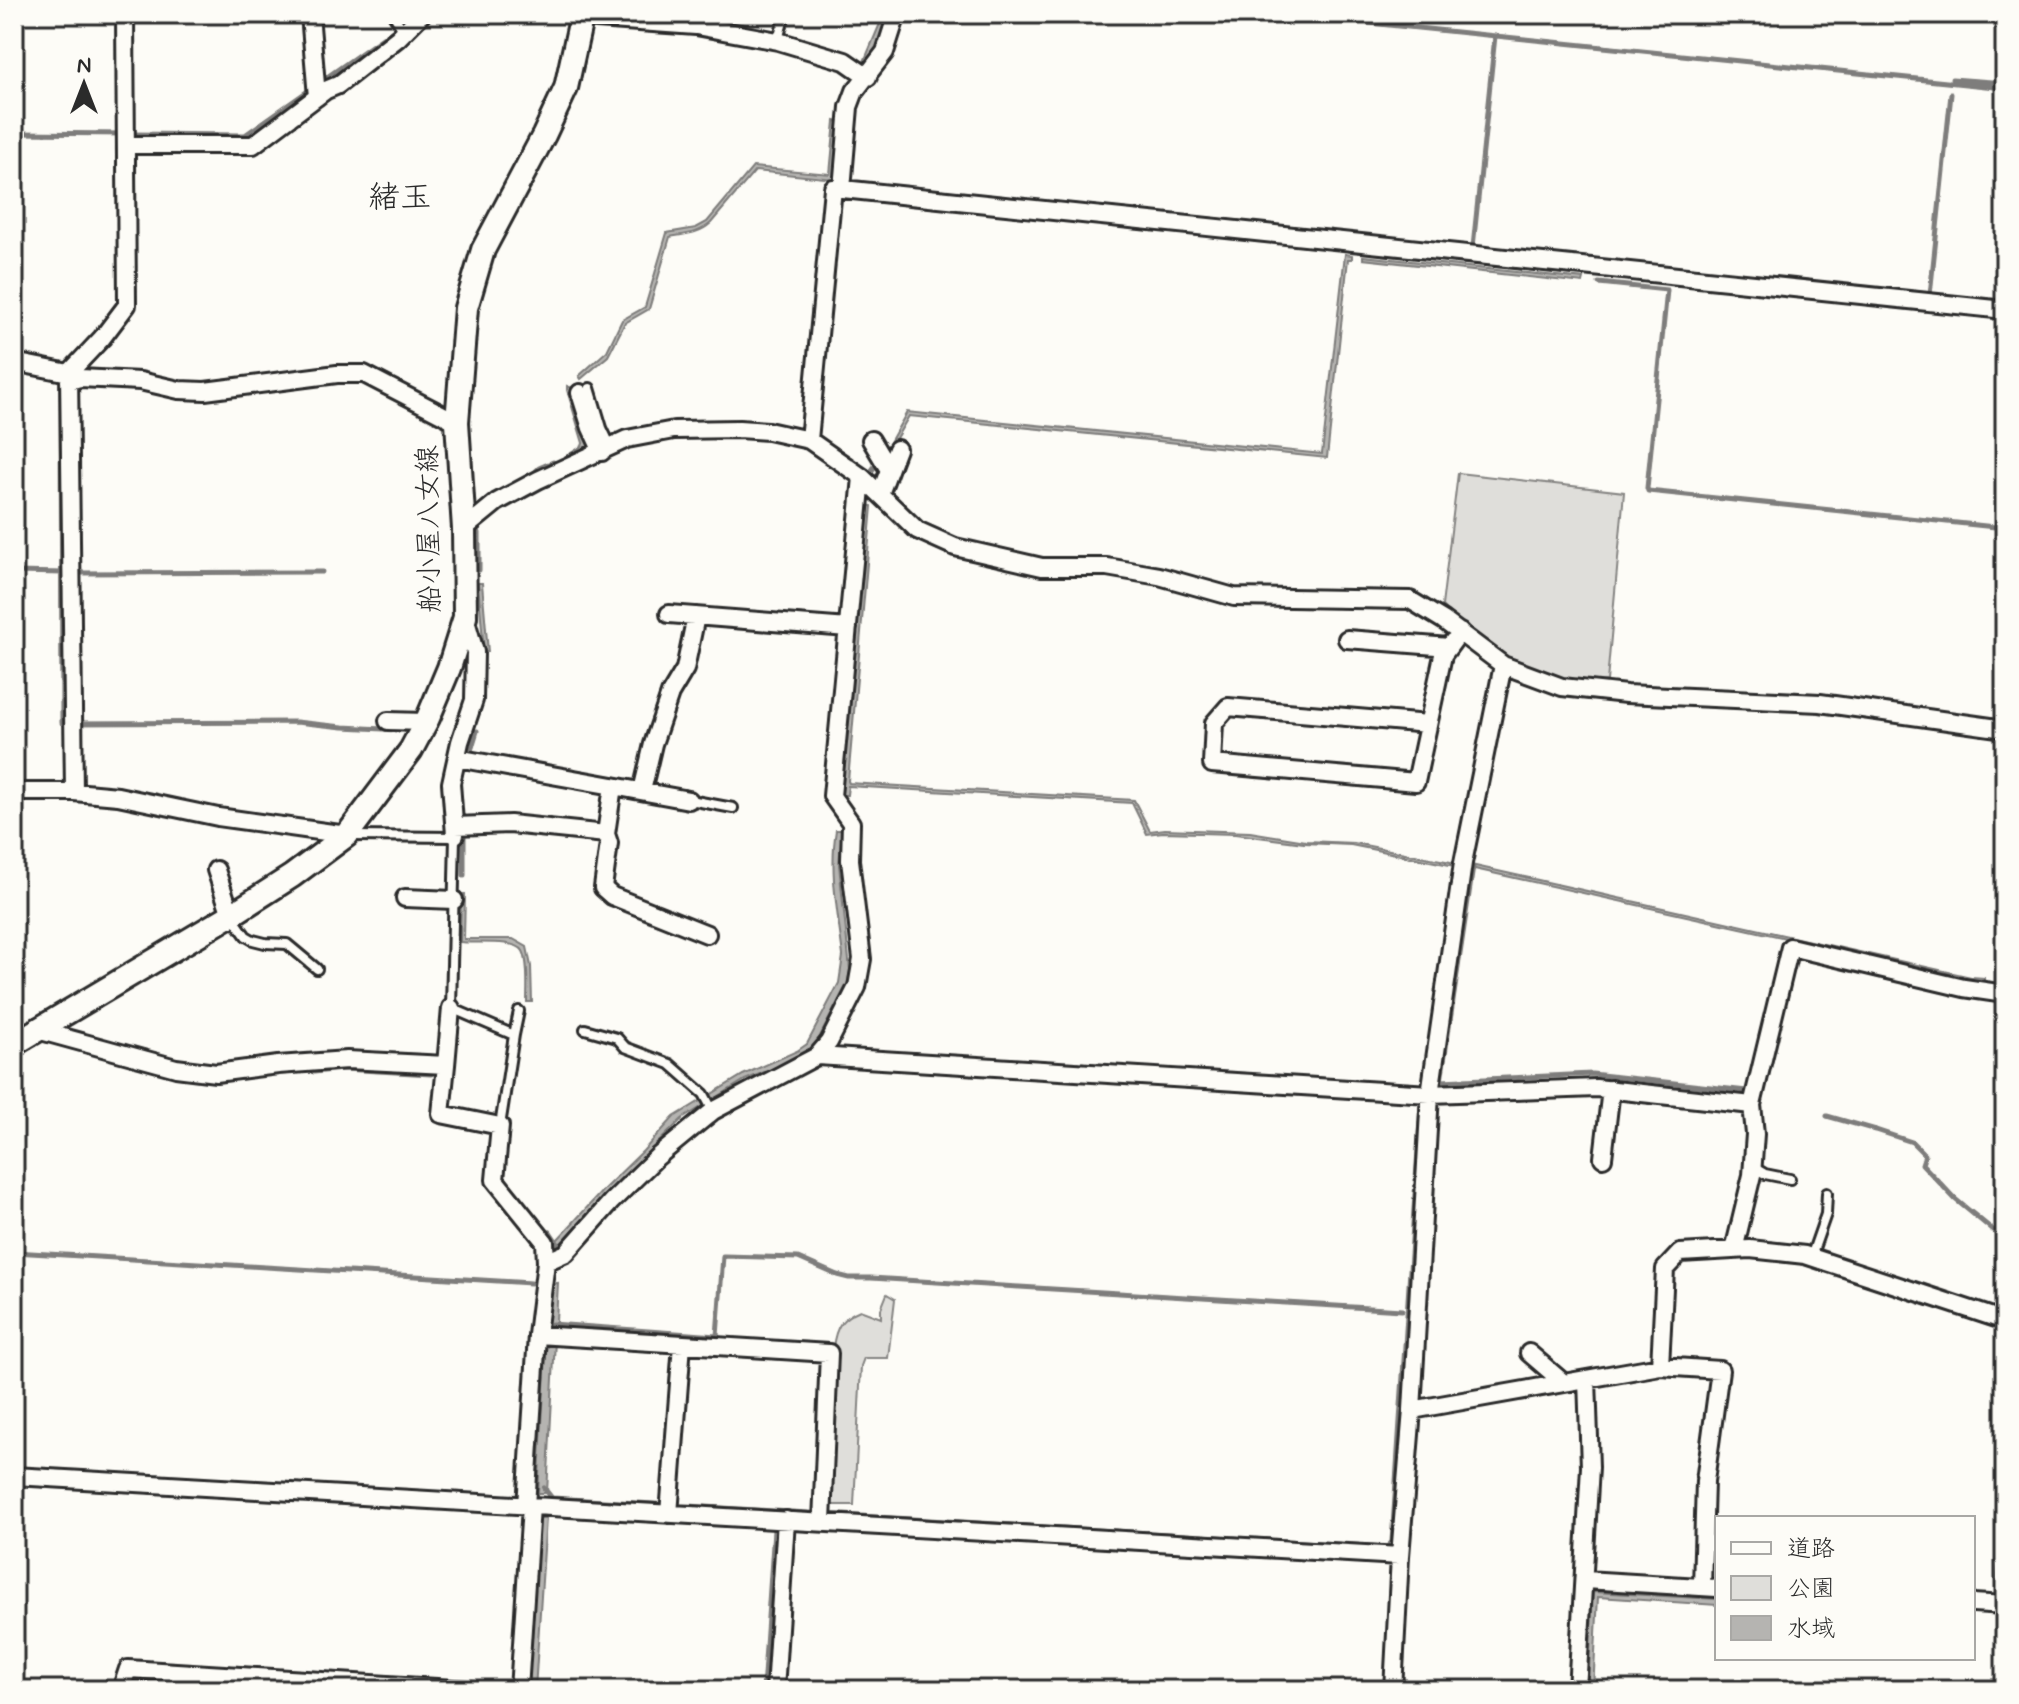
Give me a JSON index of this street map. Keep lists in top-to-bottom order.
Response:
{
  "streets": {
    "main road": ["船小屋八女線"]
  },
  "districts": ["緒玉"],
  "legend": ["道路", "公園", "水域"],
  "north": "top"
}
